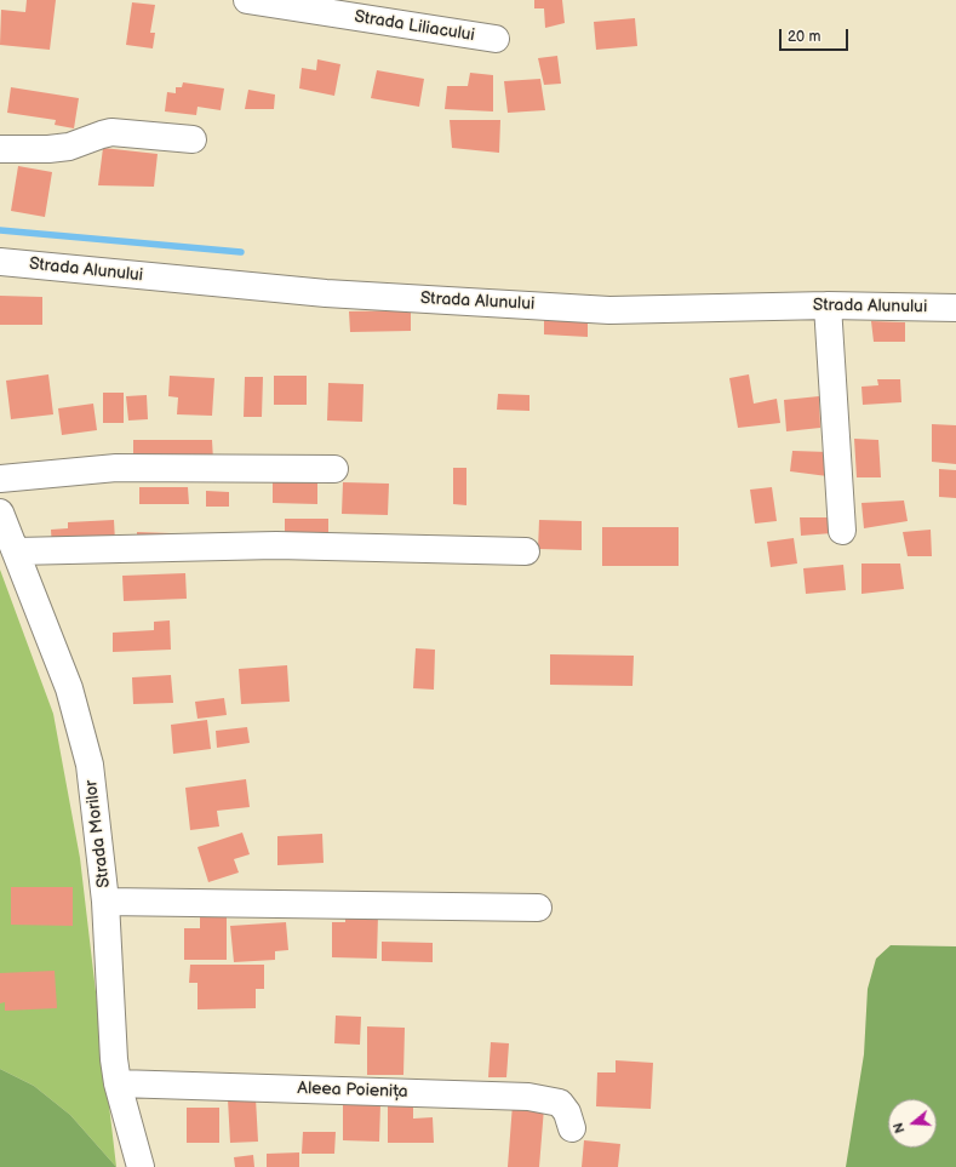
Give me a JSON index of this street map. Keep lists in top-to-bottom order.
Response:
{
  "streets": {
    "street": [
      "Strada Liliacului",
      "Strada Alunului",
      "Strada Morilor",
      "Aleea Poienița"
    ]
  },
  "crossings": [
    ["Strada Morilor", "Aleea Poienița"]
  ],
  "scale_bar": "20 m",
  "north": "left"
}
